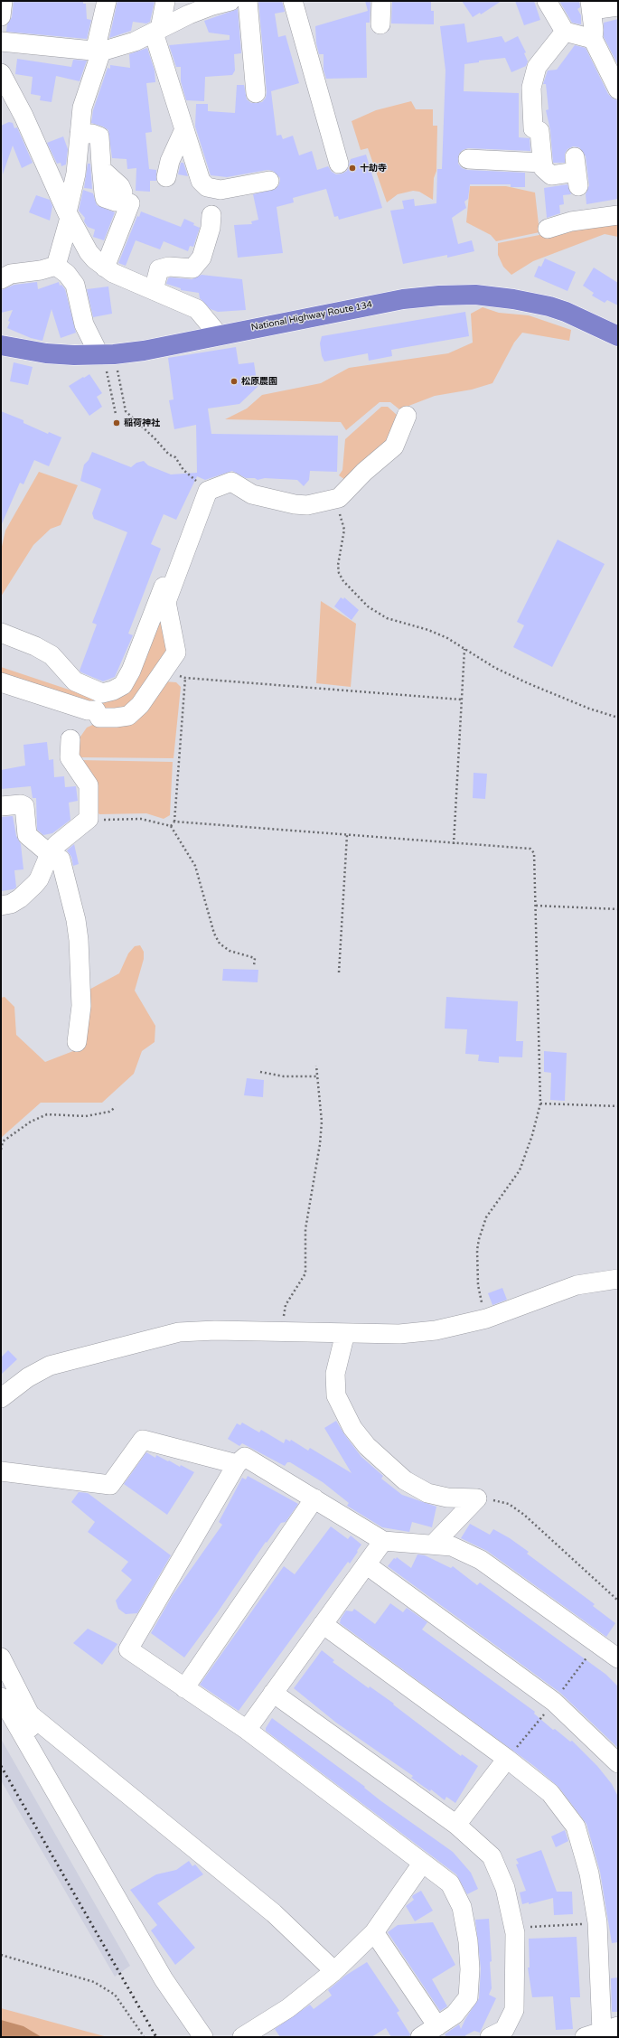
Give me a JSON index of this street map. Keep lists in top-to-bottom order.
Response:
{
  "streets": {
    "highway": ["National Highway Route 134"]
  },
  "places": ["十劫寺", "松原農園", "稲荷神社"]
}
